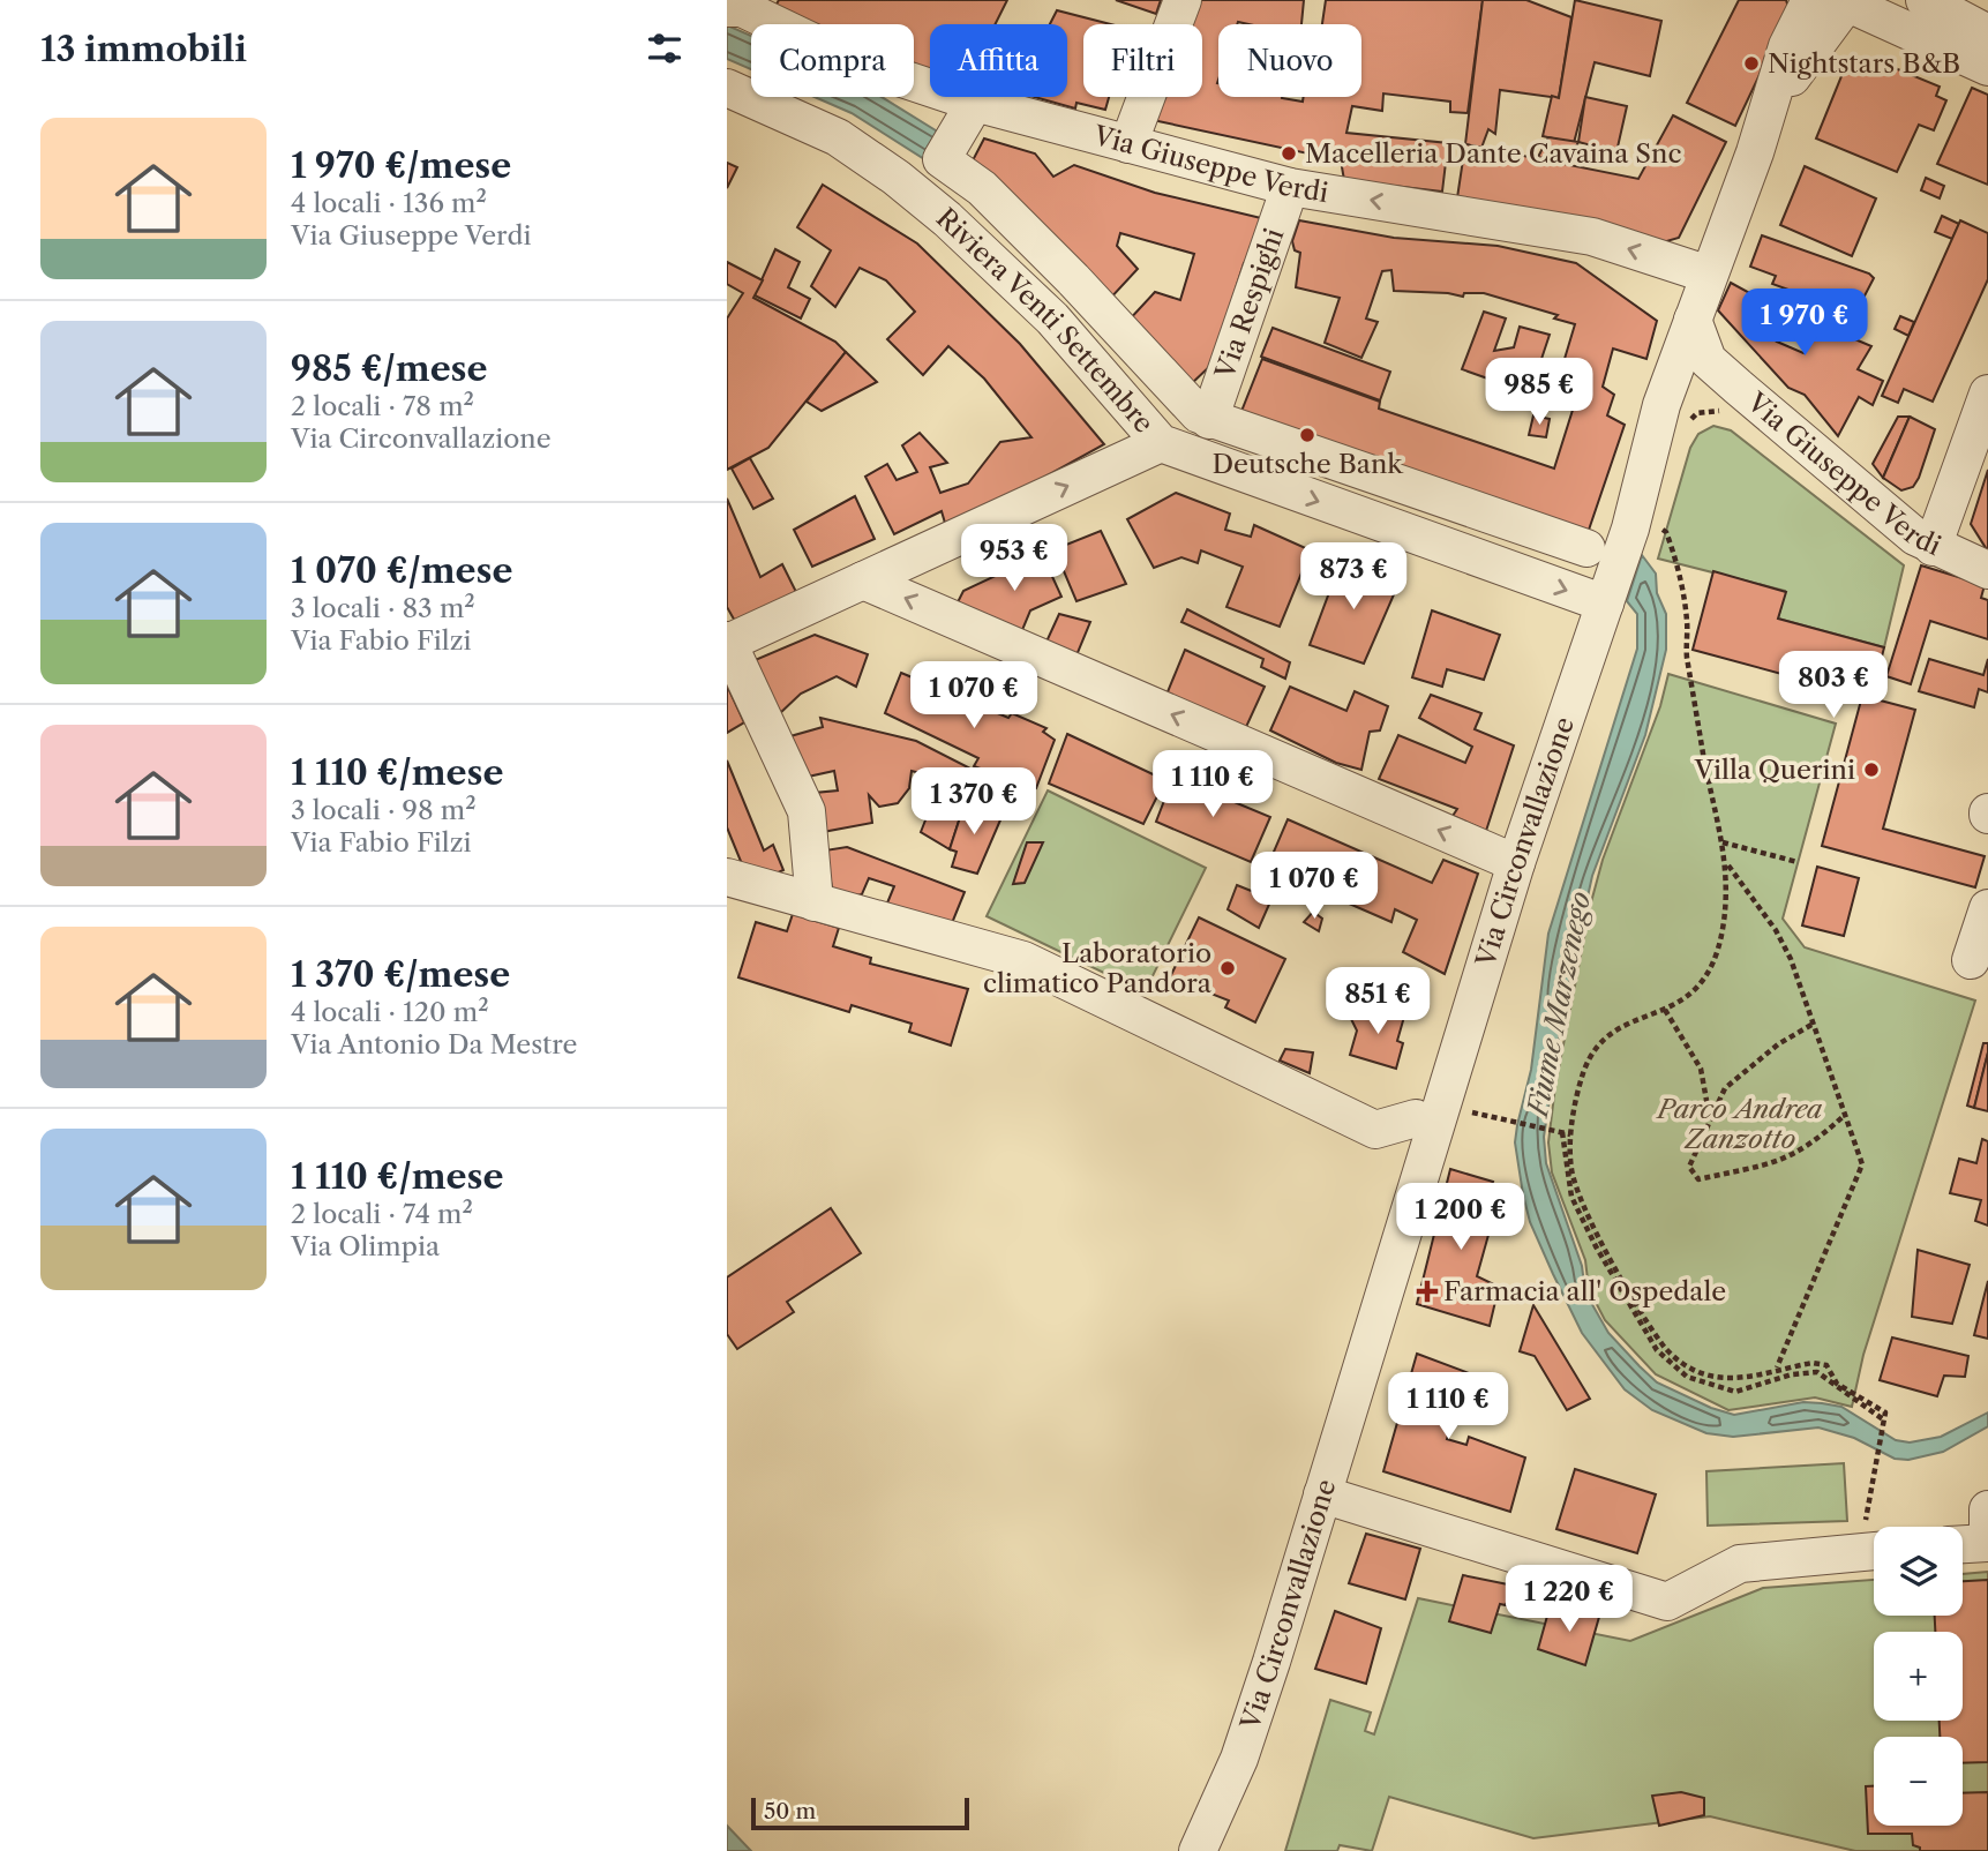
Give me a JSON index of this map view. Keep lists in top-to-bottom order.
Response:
{
  "streets": {
    "street": [
      "Via Giuseppe Verdi",
      "Via Respighi",
      "Riviera Venti Settembre",
      "Via Circonvallazione"
    ]
  },
  "crossings": [
    ["Via Giuseppe Verdi", "Via Respighi"],
    ["Via Giuseppe Verdi", "Via Circonvallazione"],
    ["Riviera Venti Settembre", "Via Circonvallazione"]
  ],
  "water": ["Fiume Marzenego"],
  "parks": ["Parco Andrea Zanzotto"],
  "places": {
    "other": [
      "Nightstars B&B",
      "Macelleria Dante Cavaina Snc",
      "Deutsche Bank",
      "Villa Querini",
      "Laboratorio climatico Pandora"
    ],
    "health": ["Farmacia all' Ospedale"]
  },
  "scale_bar": "50 m",
  "page": {
    "heading": "13 immobili",
    "chip": [
      "Compra",
      "Affitta",
      "Filtri",
      "Nuovo"
    ],
    "list": [
      {
        "name": "1 970 €/mese",
        "note": "4 locali · 136 m² · Via Giuseppe Verdi"
      },
      {
        "name": "985 €/mese",
        "note": "2 locali · 78 m² · Via Circonvallazione"
      },
      {
        "name": "1 070 €/mese",
        "note": "3 locali · 83 m² · Via Fabio Filzi"
      },
      {
        "name": "1 110 €/mese",
        "note": "3 locali · 98 m² · Via Fabio Filzi"
      },
      {
        "name": "1 370 €/mese",
        "note": "4 locali · 120 m² · Via Antonio Da Mestre"
      },
      {
        "name": "1 110 €/mese",
        "note": "2 locali · 74 m² · Via Olimpia"
      }
    ],
    "price": [
      "1 970 €",
      "985 €",
      "953 €",
      "873 €",
      "803 €",
      "1 070 €",
      "1 110 €",
      "1 370 €",
      "1 070 €",
      "851 €",
      "1 200 €",
      "1 110 €",
      "1 220 €"
    ],
    "map_buttons": ["+", "−"],
    "scale": "50 m"
  }
}
